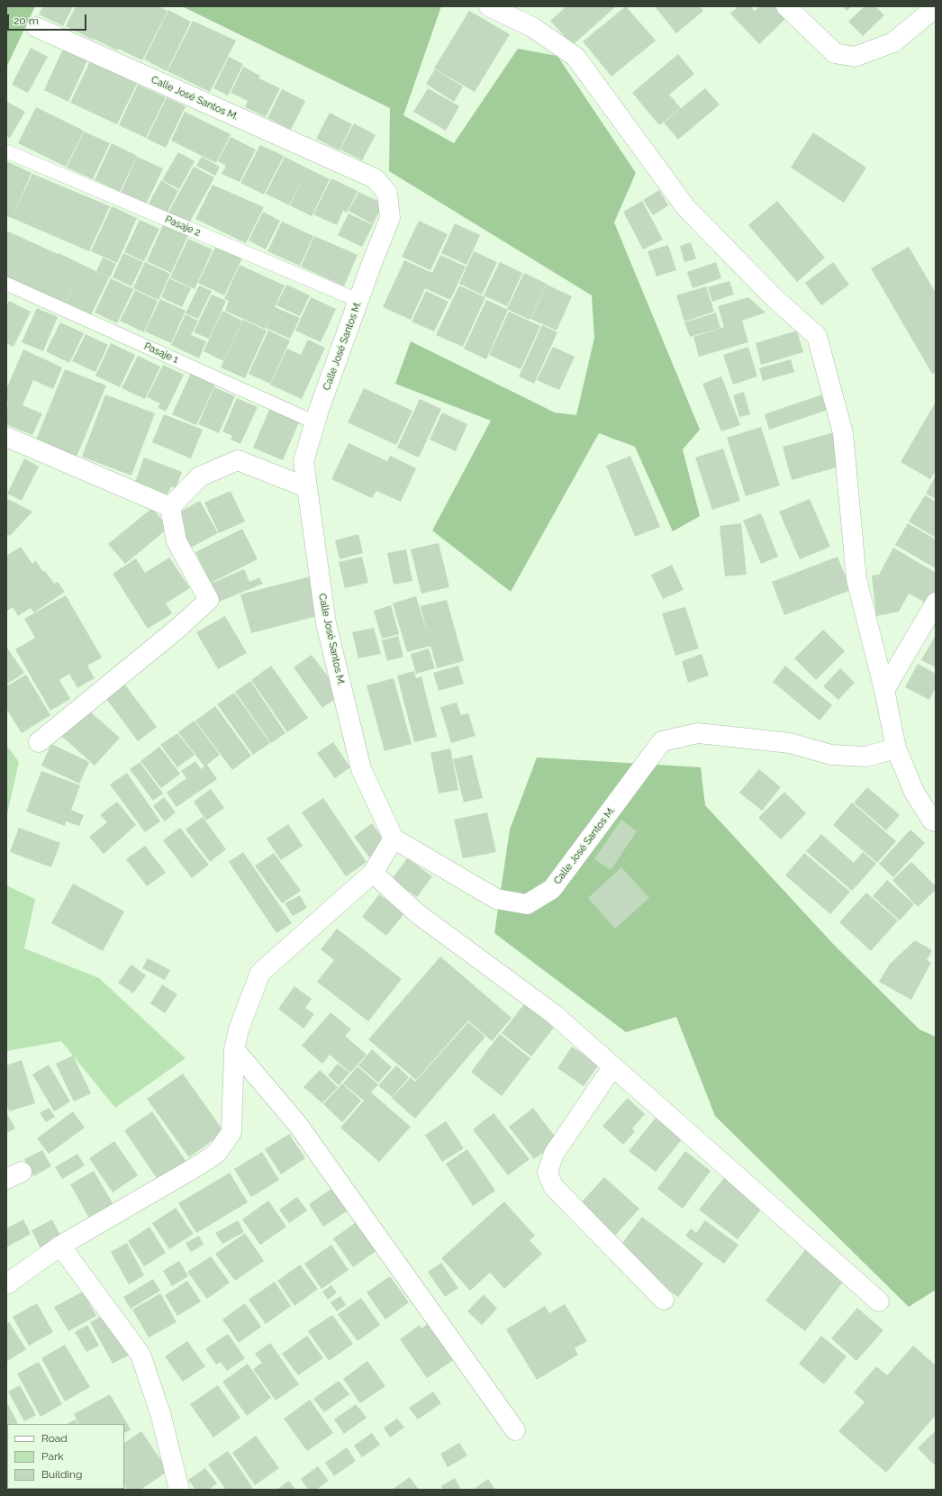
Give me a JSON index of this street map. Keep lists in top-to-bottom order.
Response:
{
  "streets": {
    "street": ["Calle José Santos M."],
    "lane": ["Pasaje 2", "Pasaje 1"]
  },
  "crossings": [
    ["Calle José Santos M.", "Pasaje 2"],
    ["Calle José Santos M.", "Pasaje 1"]
  ],
  "legend": ["Road", "Park", "Building"],
  "scale_bar": "20 m"
}
